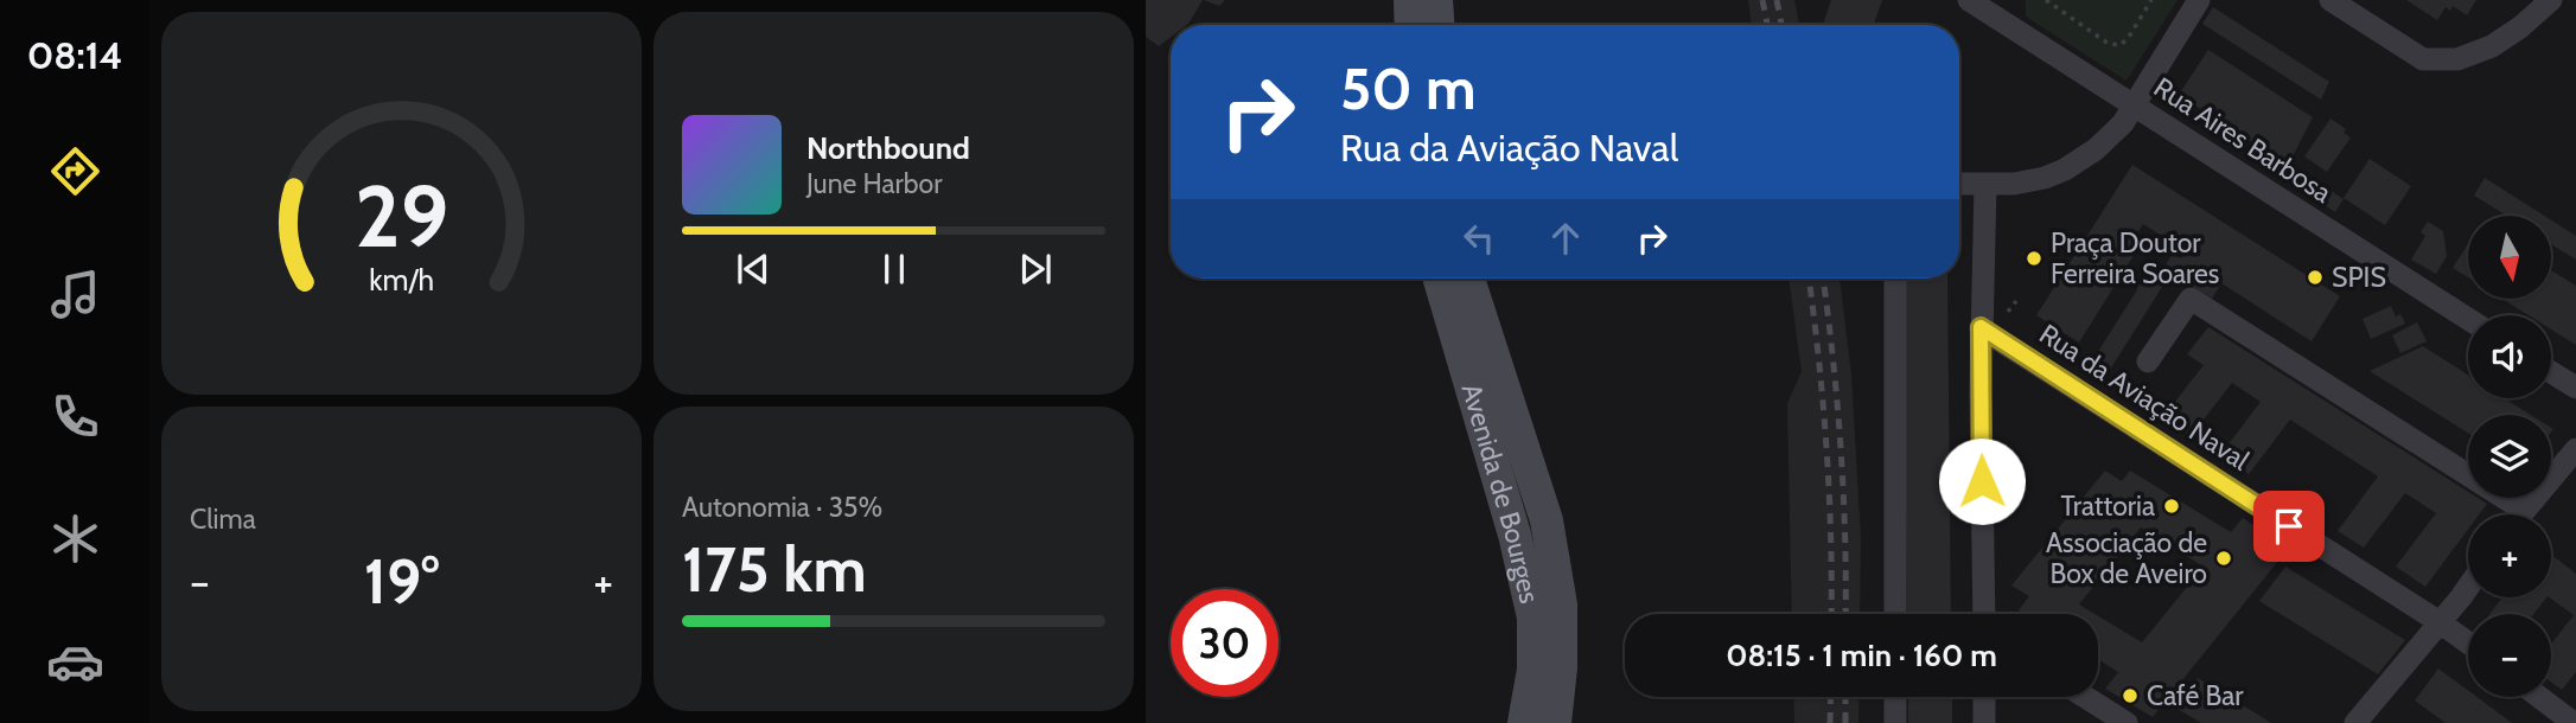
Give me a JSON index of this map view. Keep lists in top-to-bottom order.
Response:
{
  "streets": {
    "main road": ["Avenida de Bourges"],
    "street": ["Rua Aires Barbosa", "Rua da Aviação Naval"]
  },
  "places": [
    "Praça Doutor Ferreira Soares",
    "SPIS",
    "Trattoria",
    "Associação de Box de Aveiro",
    "Café Bar"
  ],
  "north": "bottom",
  "page": {
    "tabs": "08:14",
    "turn": ["50 m", "Rua da Aviação Naval"],
    "song": ["Northbound", "June Harbor"],
    "map_buttons": ["+", "−"],
    "tile": [
      "Clima",
      ["Autonomia · 35%", "175 km"]
    ],
    "heat": ["−", "19°", "+"],
    "limit": "30",
    "trip": "08:15 · 1 min · 160 m",
    "gauge": ["29", "km/h"]
  }
}
